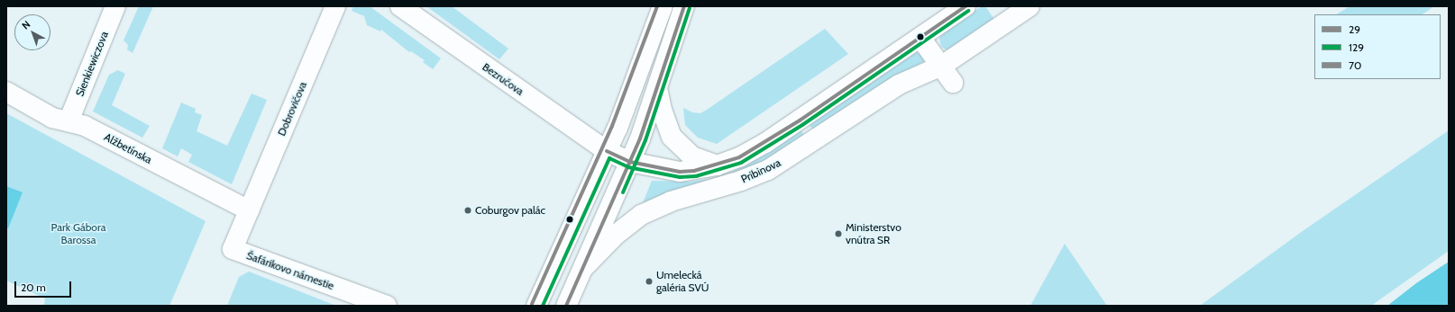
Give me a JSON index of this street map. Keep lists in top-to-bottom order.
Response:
{
  "streets": {
    "street": [
      "Sienkiewiczova",
      "Bezručova",
      "Dobrovičova",
      "Alžbetínska",
      "Pribinova",
      "Šafárikovo námestie"
    ]
  },
  "crossings": [
    ["Sienkiewiczova", "Alžbetínska"],
    ["Bezručova", "Pribinova"],
    ["Dobrovičova", "Alžbetínska"],
    ["Dobrovičova", "Šafárikovo námestie"],
    ["Alžbetínska", "Šafárikovo námestie"]
  ],
  "parks": ["Park Gábora Barossa"],
  "places": ["Coburgov palác", "Ministerstvo vnútra SR", "Umelecká galéria SVÚ"],
  "lines": ["transit line 29", "transit line 70", "transit line 129"],
  "legend": ["29", "129", "70"],
  "scale_bar": "20 m",
  "north": "top left"
}
